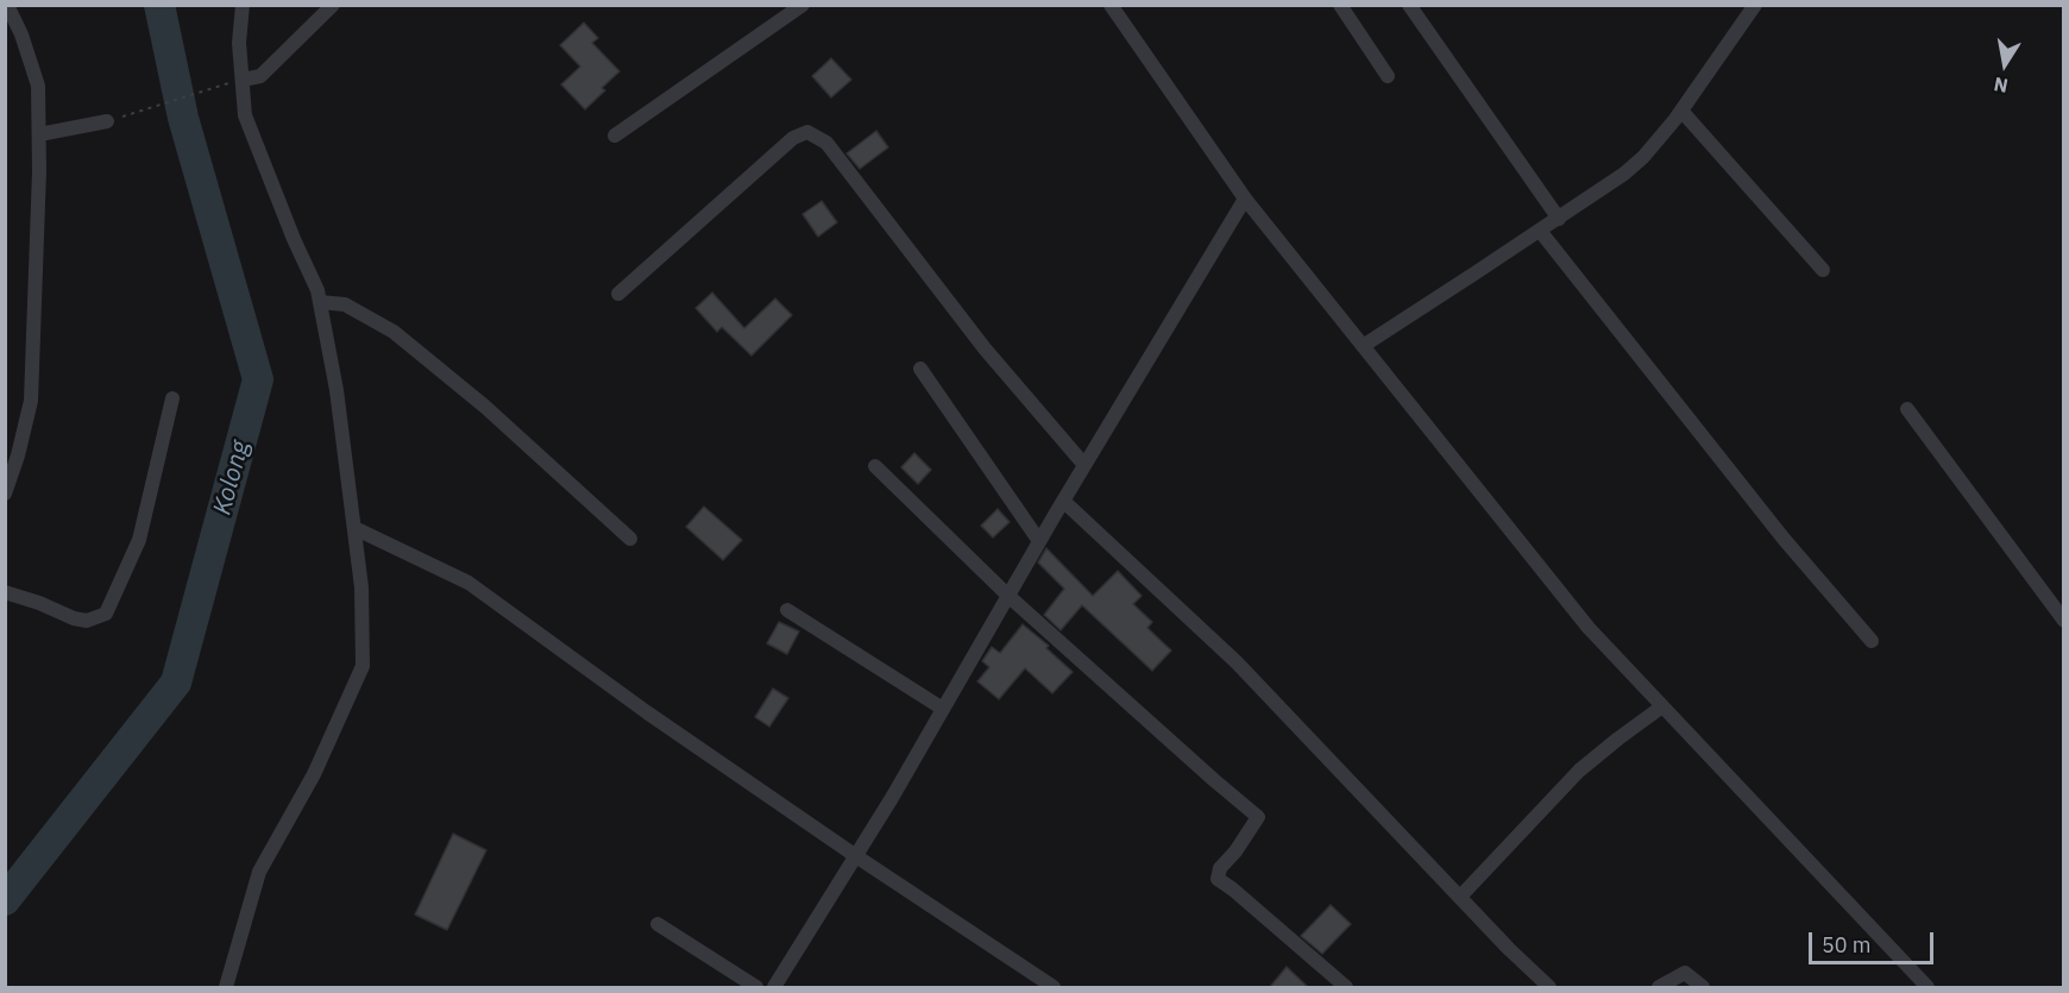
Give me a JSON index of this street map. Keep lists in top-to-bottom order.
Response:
{
  "water": ["Kolong"],
  "scale_bar": "50 m",
  "north": "bottom"
}
